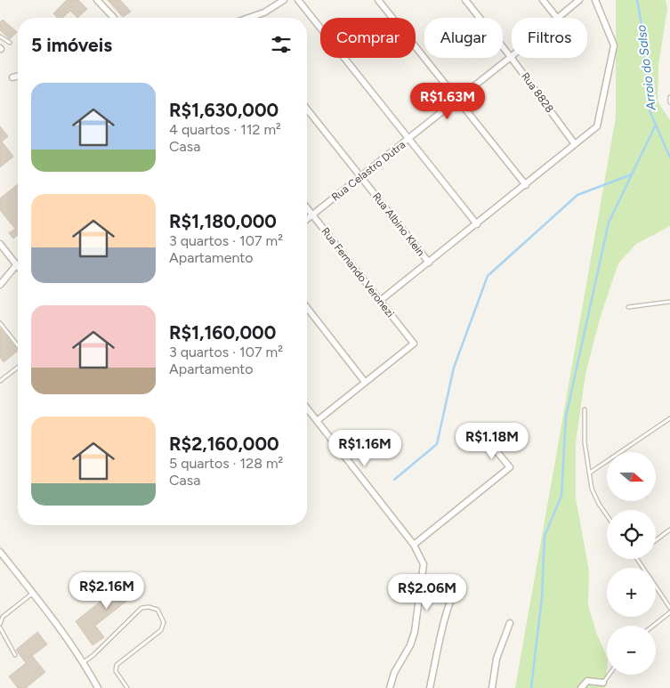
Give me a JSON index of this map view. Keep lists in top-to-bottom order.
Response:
{
  "streets": {
    "street": [
      "Rua 8828",
      "Rua Celastro Dutra",
      "Rua Albino Klein",
      "Rua Fernando Veronezi"
    ]
  },
  "crossings": [
    ["Rua 8828", "Rua Celastro Dutra"],
    ["Rua Celastro Dutra", "Rua Albino Klein"],
    ["Rua Celastro Dutra", "Rua Fernando Veronezi"]
  ],
  "water": ["Arroio do Salso"],
  "north": "right",
  "page": {
    "chip": ["Comprar", "Alugar", "Filtros"],
    "heading": "5 imóveis",
    "list": [
      {
        "name": "R$1,630,000",
        "note": "4 quartos · 112 m² · Casa"
      },
      {
        "name": "R$1,180,000",
        "note": "3 quartos · 107 m² · Apartamento"
      },
      {
        "name": "R$1,160,000",
        "note": "3 quartos · 107 m² · Apartamento"
      },
      {
        "name": "R$2,160,000",
        "note": "5 quartos · 128 m² · Casa"
      }
    ],
    "price": [
      "R$1.63M",
      "R$1.18M",
      "R$1.16M",
      "R$2.16M",
      "R$2.06M"
    ],
    "map_buttons": ["+", "−"]
  }
}
